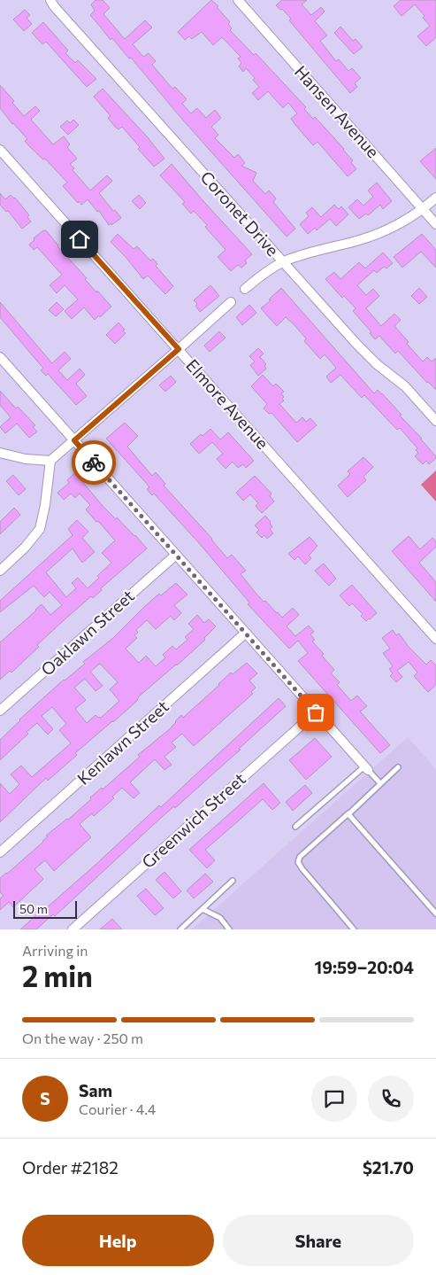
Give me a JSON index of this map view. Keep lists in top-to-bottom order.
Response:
{
  "streets": {
    "street": [
      "Hansen Avenue",
      "Coronet Drive",
      "Elmore Avenue",
      "Oaklawn Street",
      "Kenlawn Street",
      "Greenwich Street"
    ]
  },
  "scale_bar": "50 m",
  "page": {
    "scale": "50 m",
    "heading": ["2 min", "Arriving in", "19:59–20:04"],
    "panel": [
      "Sam",
      "Courier · 4.4",
      "Order #2182",
      "$21.70"
    ],
    "bar": "On the way · 250 m",
    "round": "S",
    "buttons": ["Help", "Share"]
  }
}
